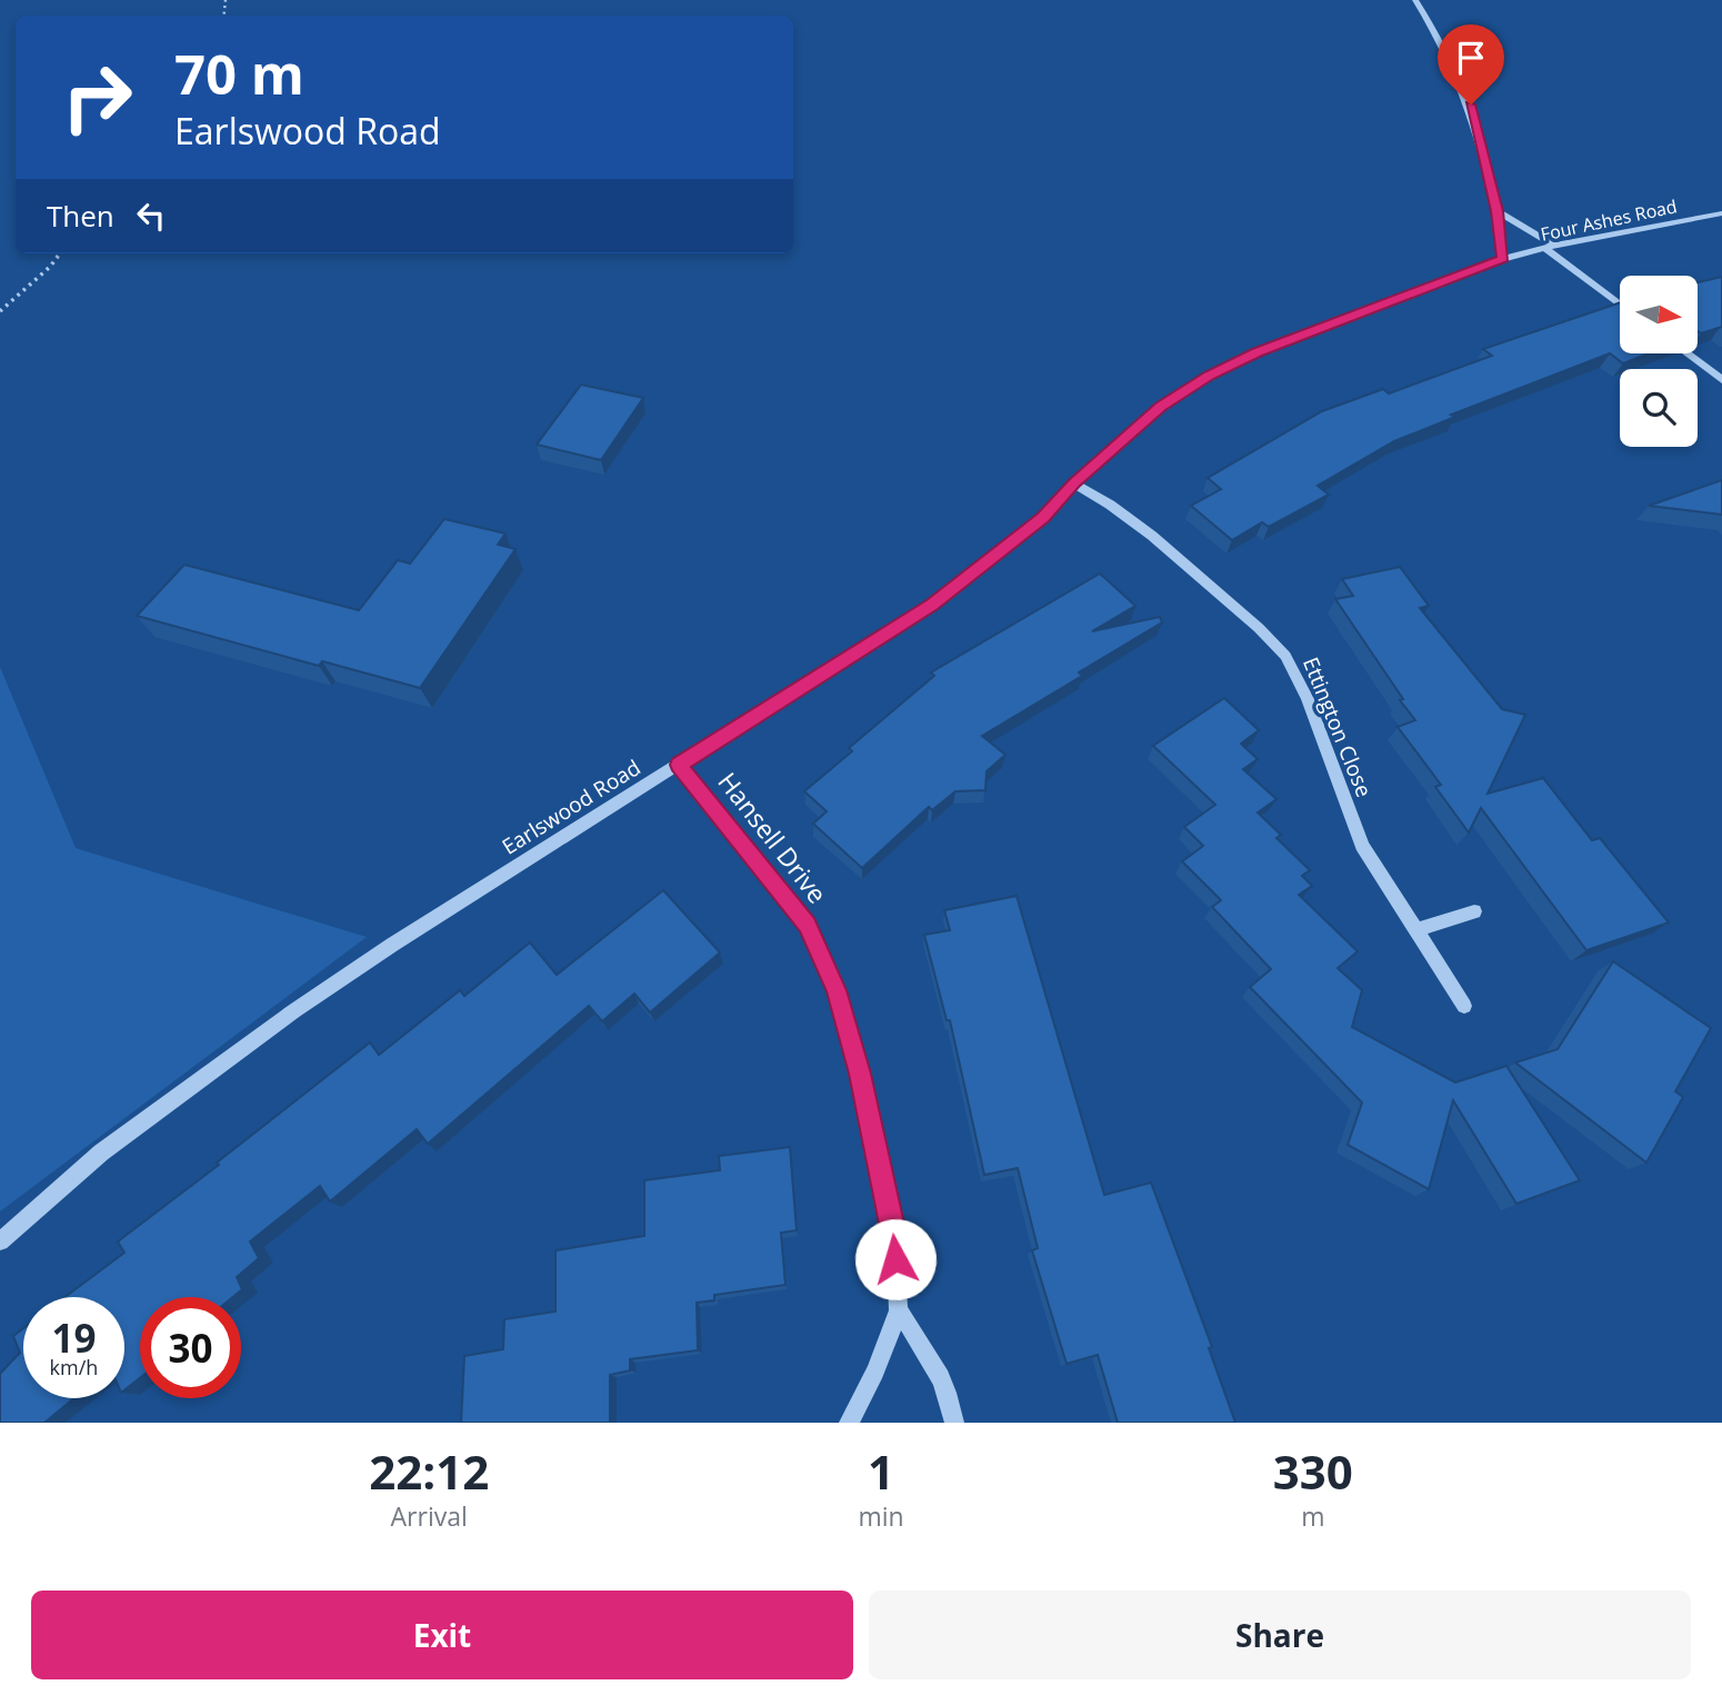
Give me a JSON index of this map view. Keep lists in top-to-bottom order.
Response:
{
  "streets": {
    "street": [
      "Four Ashes Road",
      "Ettington Close",
      "Earlswood Road",
      "Hansell Drive"
    ]
  },
  "crossings": [
    ["Four Ashes Road", "Earlswood Road"],
    ["Ettington Close", "Earlswood Road"],
    ["Earlswood Road", "Hansell Drive"]
  ],
  "north": "right",
  "page": {
    "turn": ["70 m", "Earlswood Road"],
    "then": "Then",
    "speed": "19 km/h",
    "limit": "30",
    "eta": [
      "22:12",
      "Arrival",
      "1",
      "min",
      "330",
      "m"
    ],
    "buttons": ["Exit", "Share"]
  }
}
